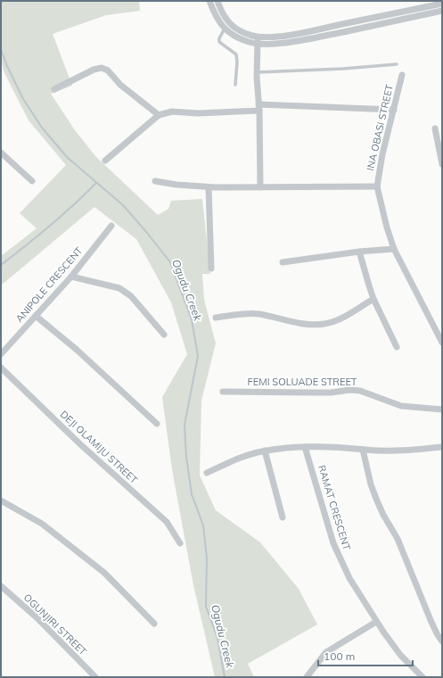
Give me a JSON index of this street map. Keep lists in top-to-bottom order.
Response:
{
  "streets": {
    "street": [
      "INA OBASI STREET",
      "ANIPOLE CRESCENT",
      "FEMI SOLUADE STREET",
      "DEJI OLAMIJU STREET",
      "RAMAT CRESCENT",
      "OGUNJIRI STREET"
    ]
  },
  "water": ["Ogudu Creek"],
  "scale_bar": "100 m"
}
